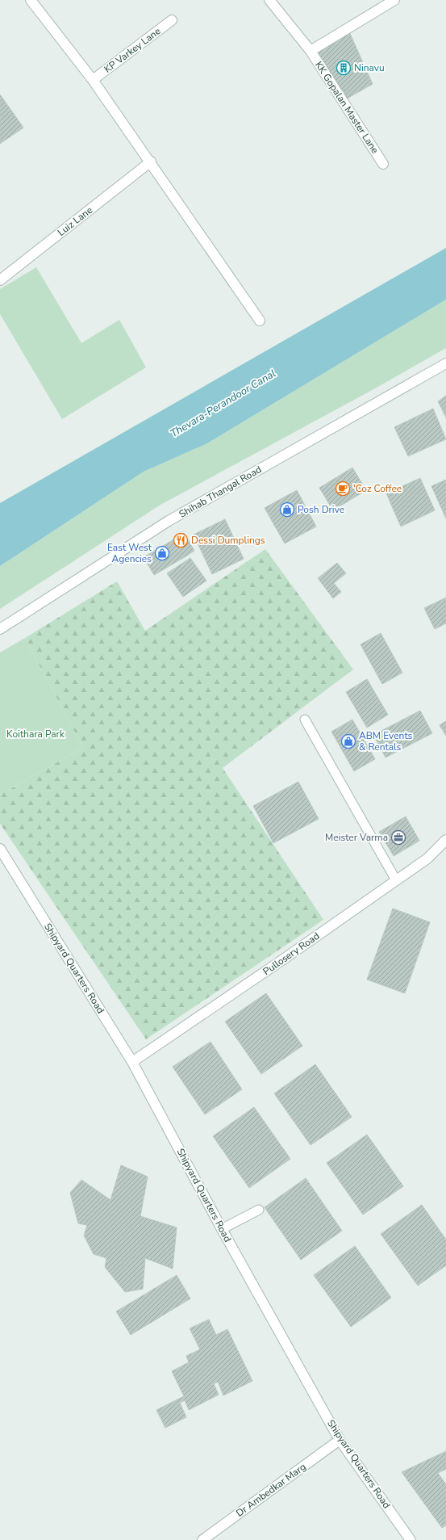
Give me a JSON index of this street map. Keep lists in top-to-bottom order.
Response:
{
  "streets": {
    "street": [
      "KP Varkey Lane",
      "KK Gopalan Master Lane",
      "Luiz Lane",
      "Shihab Thangal Road",
      "Pullosery Road",
      "Shipyard Quarters Road",
      "Dr Ambedkar Marg"
    ]
  },
  "crossings": [
    ["Pullosery Road", "Shipyard Quarters Road"],
    ["Shipyard Quarters Road", "Dr Ambedkar Marg"]
  ],
  "water": ["Thevara-Perandoor Canal"],
  "parks": ["Koithara Park"],
  "places": {
    "building": ["Ninavu"],
    "cafe": ["'Coz Coffee"],
    "shop": ["Posh Drive", "East West Agencies", "ABM Events & Rentals"],
    "restaurant": ["Dessi Dumplings"],
    "office": ["Meister Varma"]
  }
}
